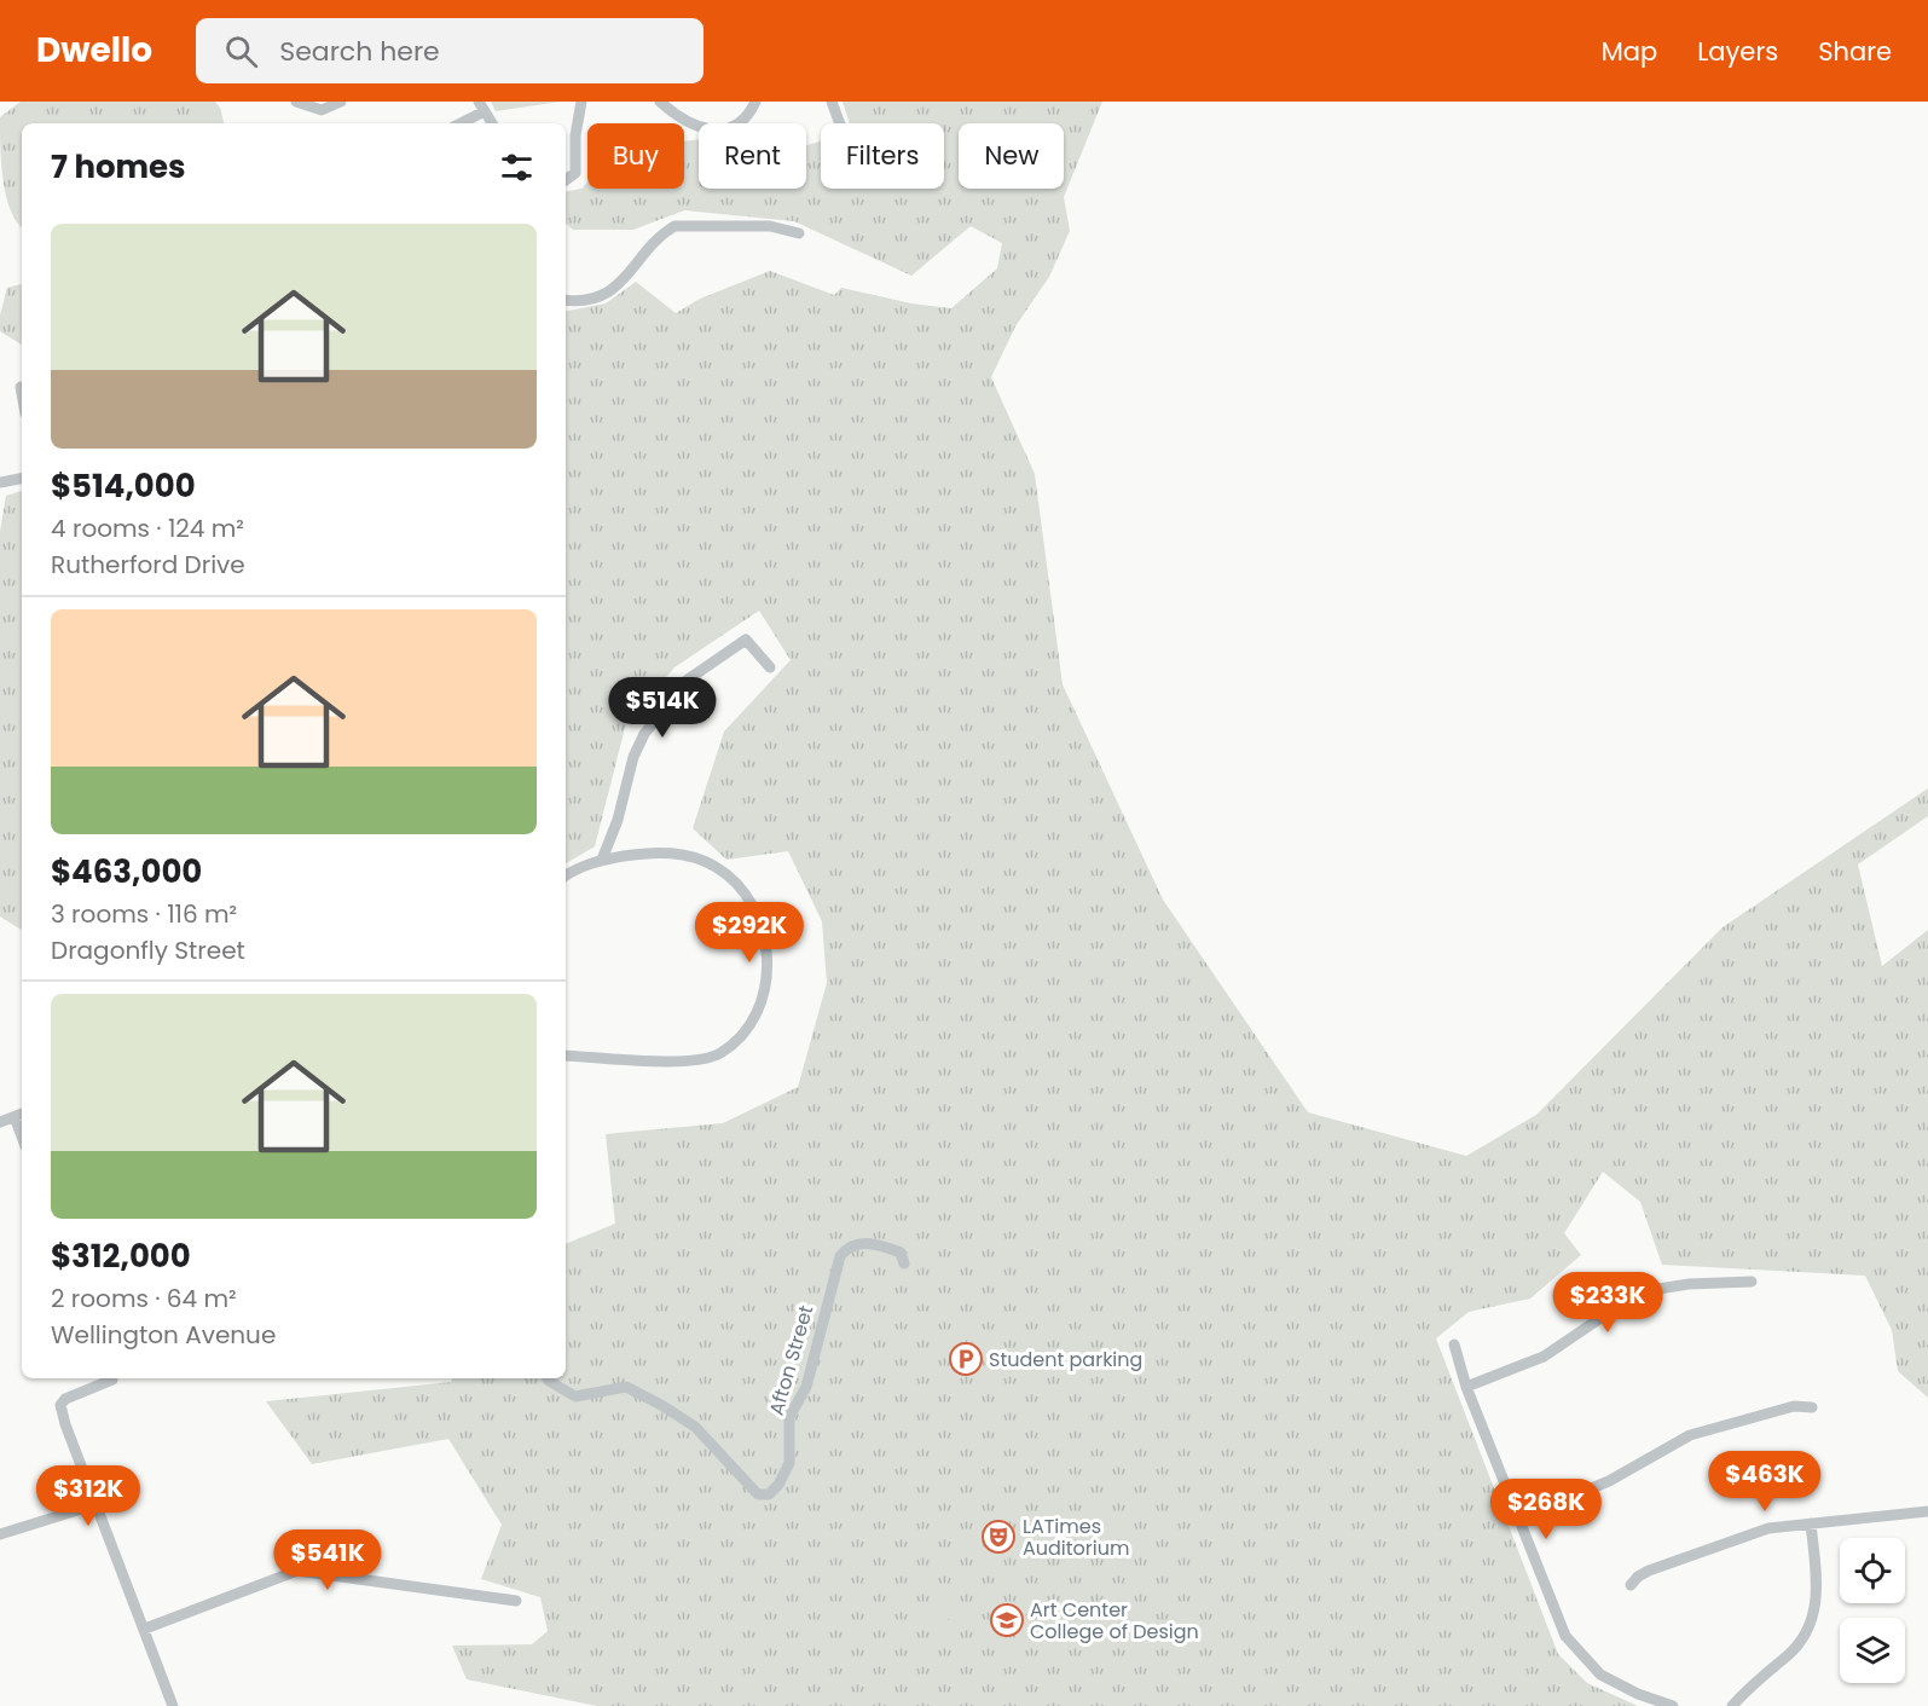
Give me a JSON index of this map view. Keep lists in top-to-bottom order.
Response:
{
  "streets": {
    "street": ["Afton Street"]
  },
  "places": {
    "parking": ["Student parking"],
    "theatre": ["LATimes Auditorium"],
    "school or university": ["Art Center College of Design"]
  },
  "page": {
    "header": "Dwello",
    "search": "Search here",
    "nav": ["Map", "Layers", "Share"],
    "chip": [
      "Buy",
      "Rent",
      "Filters",
      "New"
    ],
    "heading": "7 homes",
    "list": [
      {
        "name": "$514,000",
        "note": "4 rooms · 124 m² · Rutherford Drive"
      },
      {
        "name": "$463,000",
        "note": "3 rooms · 116 m² · Dragonfly Street"
      },
      {
        "name": "$312,000",
        "note": "2 rooms · 64 m² · Wellington Avenue"
      }
    ],
    "price": [
      "$514K",
      "$292K",
      "$233K",
      "$463K",
      "$312K",
      "$268K",
      "$541K"
    ]
  }
}
